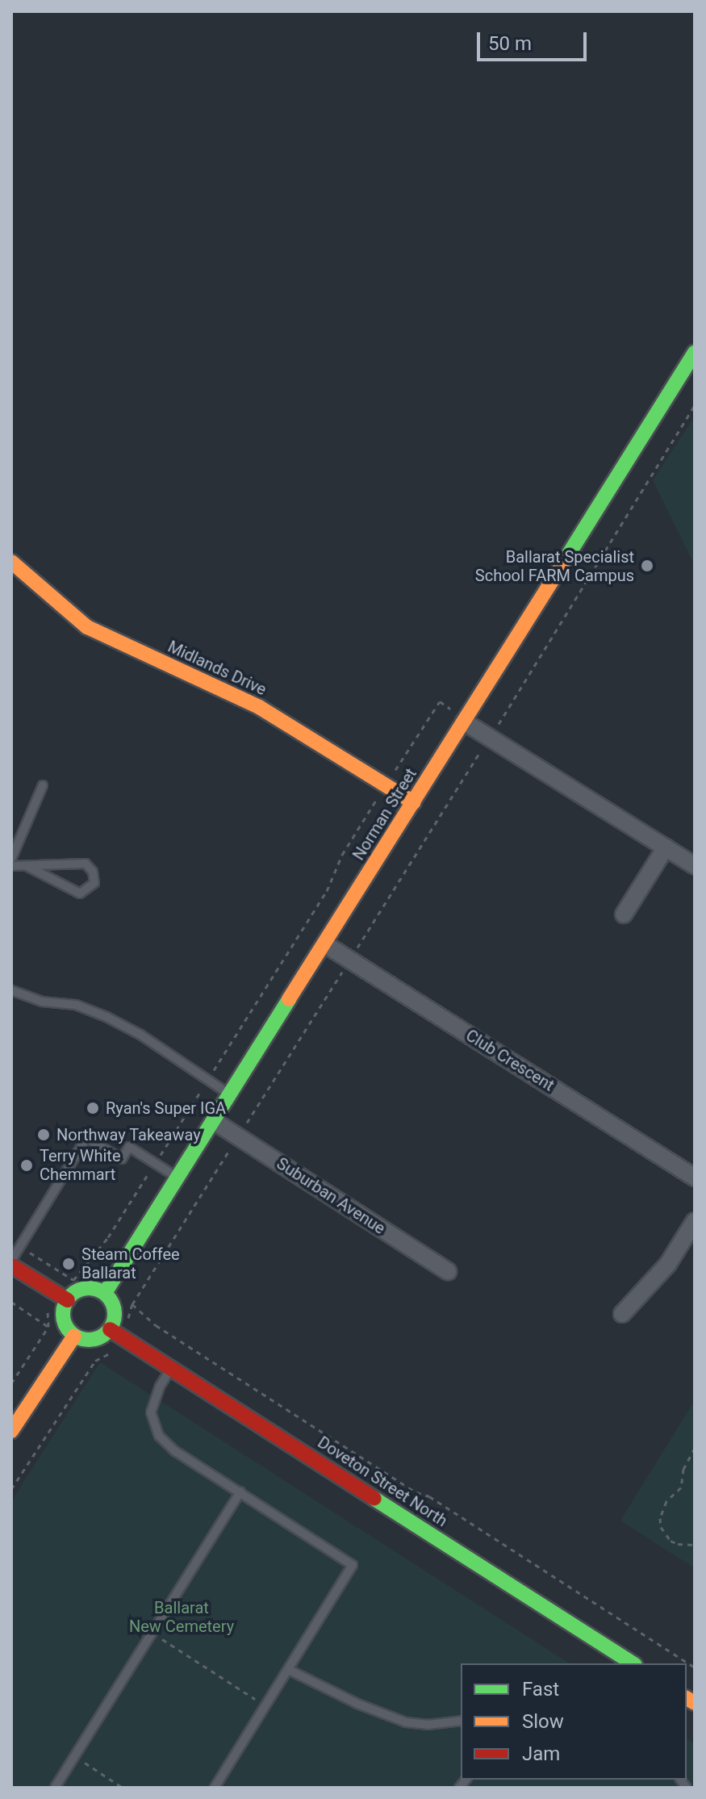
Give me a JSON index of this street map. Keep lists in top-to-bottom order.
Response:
{
  "streets": {
    "main road": ["Midlands Drive", "Norman Street", "Doveton Street North"],
    "street": ["Club Crescent", "Suburban Avenue"]
  },
  "crossings": [
    ["Midlands Drive", "Norman Street"],
    ["Norman Street", "Club Crescent"],
    ["Norman Street", "Suburban Avenue"],
    ["Norman Street", "Doveton Street North"]
  ],
  "parks": ["Ballarat New Cemetery"],
  "places": [
    "Ballarat Specialist School FARM Campus",
    "Ryan's Super IGA",
    "Northway Takeaway",
    "Terry White Chemmart",
    "Steam Coffee Ballarat"
  ],
  "legend": ["Fast", "Slow", "Jam"],
  "scale_bar": "50 m"
}
